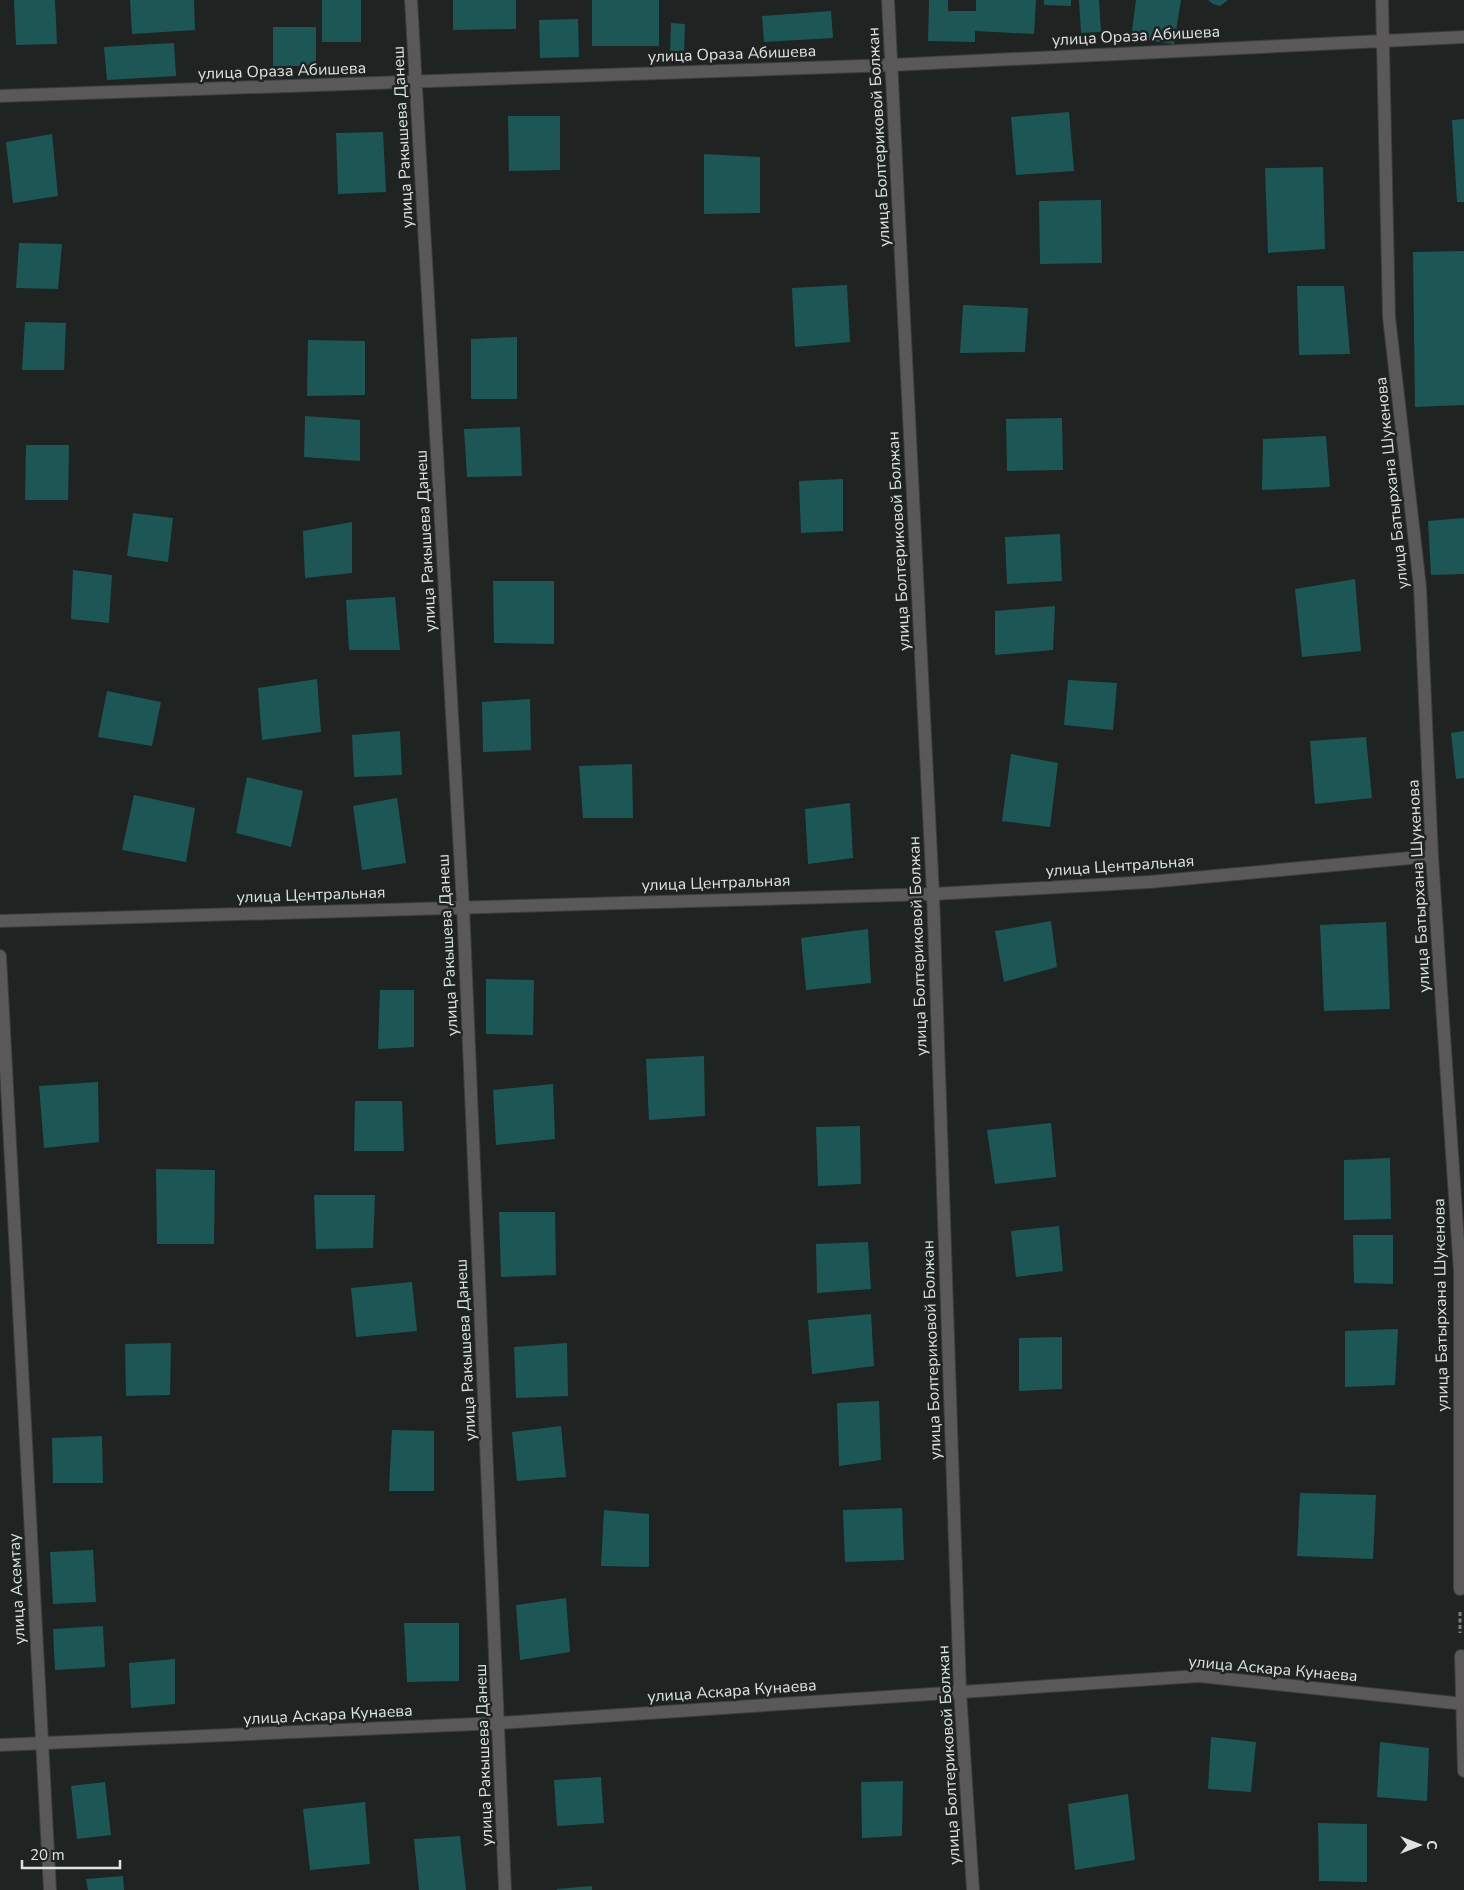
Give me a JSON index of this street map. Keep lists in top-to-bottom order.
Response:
{
  "streets": {
    "street": [
      "улица Ораза Абишева",
      "улица Ракышева Данеш",
      "улица Болтериковой Болжан",
      "улица Батырхана Шукенова",
      "улица Центральная",
      "улица Асемтау",
      "улица Аскара Кунаева"
    ]
  },
  "crossings": [
    ["улица Ораза Абишева", "улица Ракышева Данеш"],
    ["улица Ораза Абишева", "улица Болтериковой Болжан"],
    ["улица Ораза Абишева", "улица Батырхана Шукенова"],
    ["улица Ракышева Данеш", "улица Центральная"],
    ["улица Ракышева Данеш", "улица Аскара Кунаева"],
    ["улица Болтериковой Болжан", "улица Центральная"],
    ["улица Болтериковой Болжан", "улица Аскара Кунаева"],
    ["улица Батырхана Шукенова", "улица Центральная"],
    ["улица Асемтау", "улица Аскара Кунаева"]
  ],
  "scale_bar": "20 m",
  "north": "right"
}
